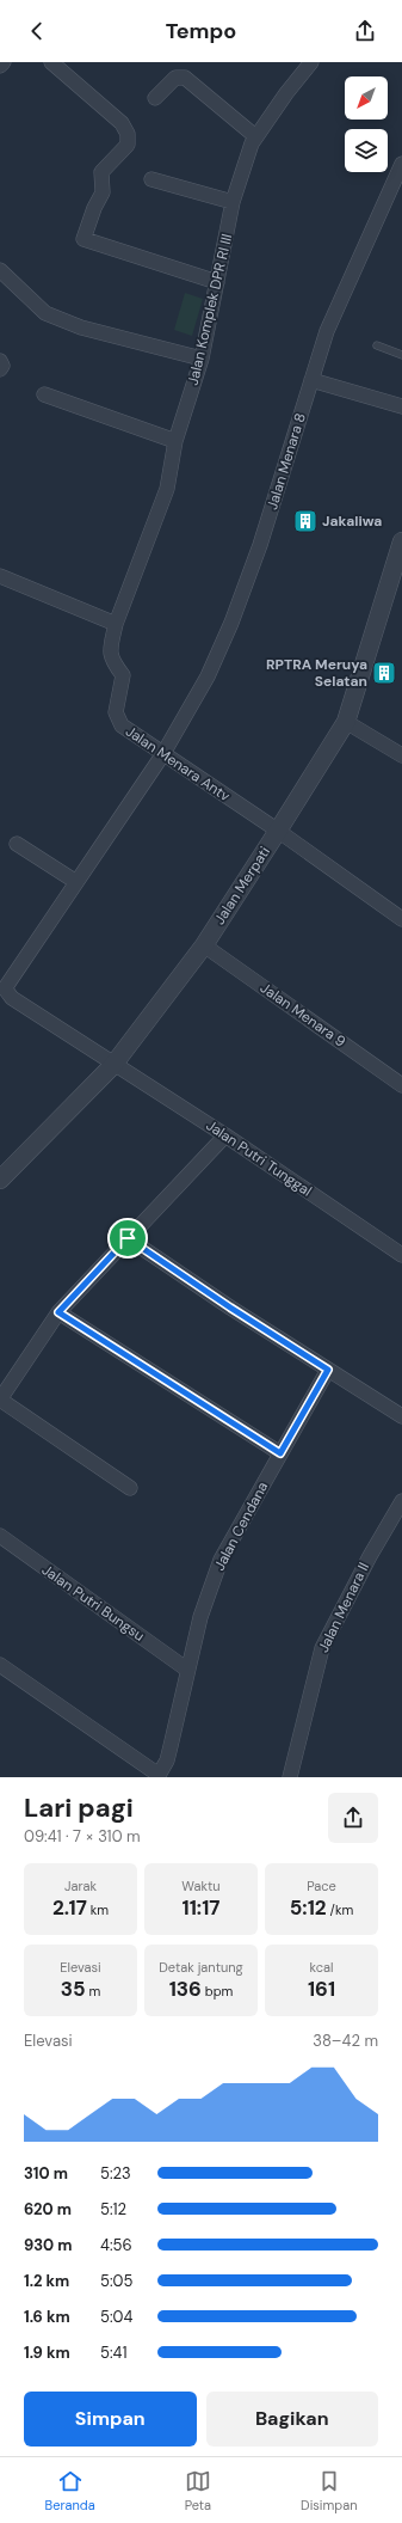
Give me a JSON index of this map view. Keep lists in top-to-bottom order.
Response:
{
  "streets": {
    "street": [
      "Jalan Komplek DPR RI III",
      "Jalan Menara 8",
      "Jalan Menara Antv",
      "Jalan Merpati",
      "Jalan Menara 9",
      "Jalan Putri Tunggal",
      "Jalan Cendana",
      "Jalan Putri Bungsu",
      "Jalan Menara II"
    ]
  },
  "crossings": [
    ["Jalan Komplek DPR RI III", "Jalan Menara Antv"],
    ["Jalan Menara 8", "Jalan Menara Antv"],
    ["Jalan Menara 8", "Jalan Putri Tunggal"],
    ["Jalan Menara Antv", "Jalan Merpati"],
    ["Jalan Merpati", "Jalan Menara 9"],
    ["Jalan Merpati", "Jalan Putri Tunggal"],
    ["Jalan Cendana", "Jalan Putri Bungsu"]
  ],
  "places": {
    "building": ["Jakaliwa", "RPTRA Meruya Selatan"]
  },
  "north": "bottom left",
  "page": {
    "header": "Tempo",
    "heading": ["Lari pagi", "09:41 · 7 × 310 m"],
    "stats": [
      ["Jarak", "2.17 km"],
      ["Waktu", "11:17"],
      ["Pace", "5:12 /km"],
      ["Elevasi", "35 m"],
      ["Detak jantung", "136 bpm"],
      ["kcal", "161"]
    ],
    "chart": ["Elevasi", "38–42 m"],
    "list": [
      {
        "name": "310 m",
        "note": "5:23"
      },
      {
        "name": "620 m",
        "note": "5:12"
      },
      {
        "name": "930 m",
        "note": "4:56"
      },
      {
        "name": "1.2 km",
        "note": "5:05"
      },
      {
        "name": "1.6 km",
        "note": "5:04"
      },
      {
        "name": "1.9 km",
        "note": "5:41"
      }
    ],
    "buttons": ["Simpan", "Bagikan"],
    "tabs": ["Beranda", "Peta", "Disimpan"]
  }
}
